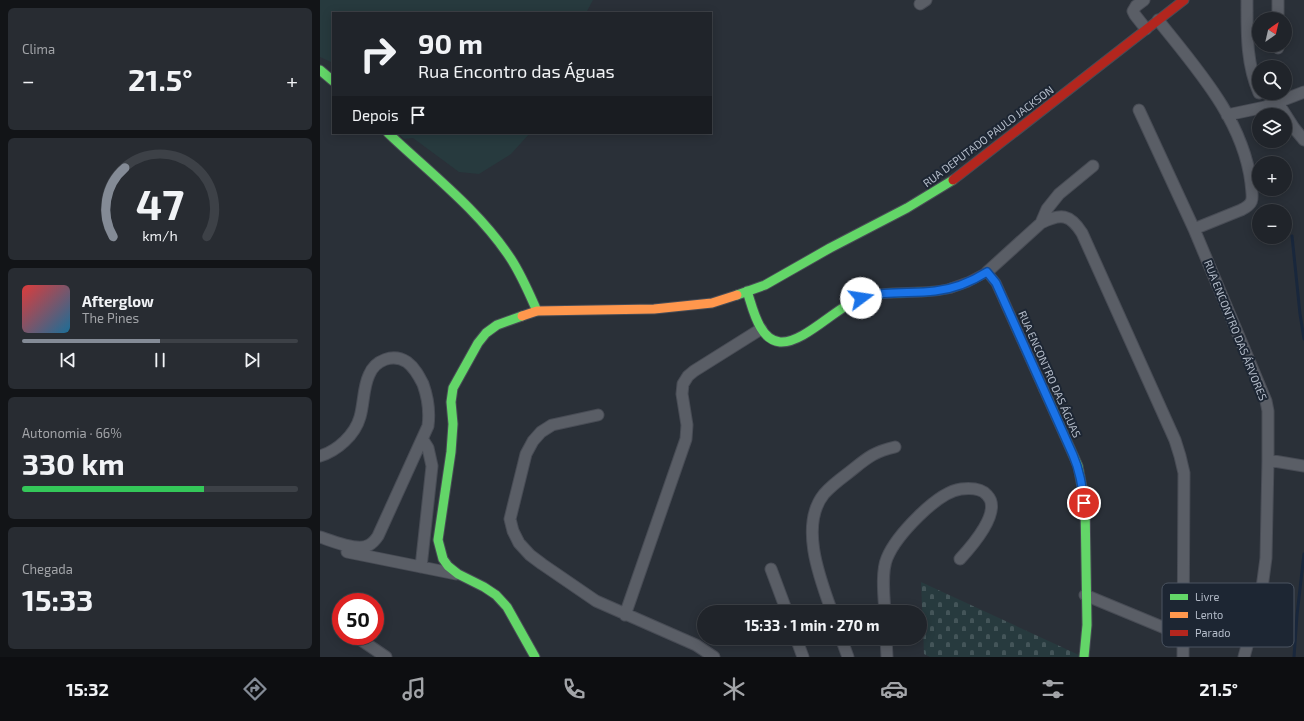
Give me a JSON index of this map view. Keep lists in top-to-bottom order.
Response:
{
  "streets": {
    "main road": ["RUA DEPUTADO PAULO JACKSON", "RUA ENCONTRO DAS ÁGUAS"],
    "street": ["RUA ENCONTRO DAS ÁRVORES"]
  },
  "legend": ["Livre", "Lento", "Parado"],
  "north": "top right",
  "page": {
    "tile": [
      "Clima",
      ["Autonomia · 66%", "330 km"],
      ["Chegada", "15:33"]
    ],
    "map_buttons": ["+", "−"],
    "turn": ["90 m", "Rua Encontro das Águas"],
    "heat": ["−", "21.5°", "+"],
    "then": "Depois",
    "song": ["Afterglow", "The Pines"],
    "limit": "50",
    "trip": "15:33 · 1 min · 270 m",
    "tabs": ["15:32", "21.5°"],
    "gauge": ["47", "km/h"]
  }
}
